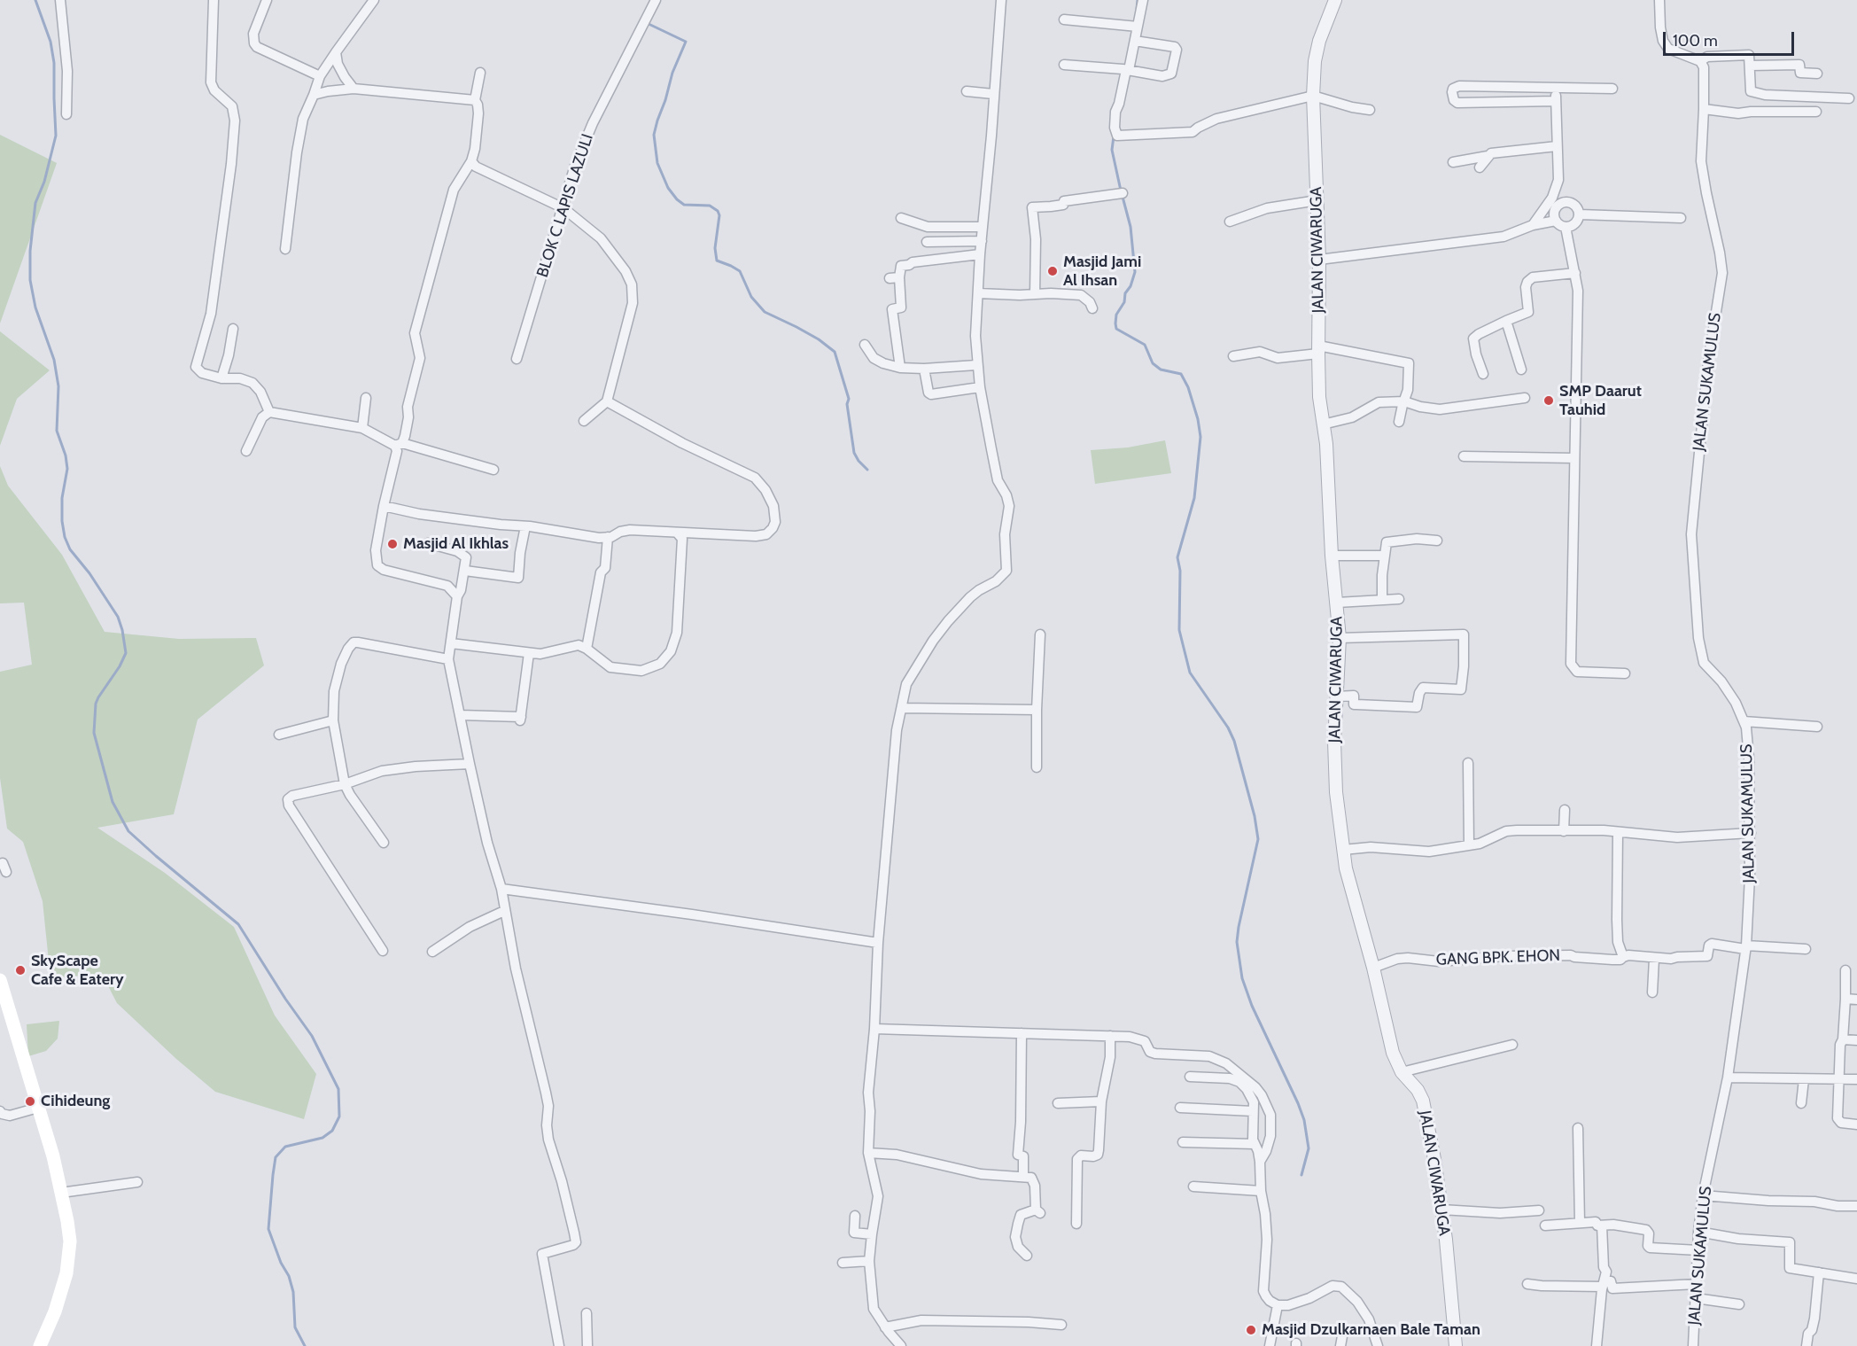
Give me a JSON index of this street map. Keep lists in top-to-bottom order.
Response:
{
  "streets": {
    "street": [
      "BLOK C LAPIS LAZULI",
      "JALAN CIWARUGA",
      "JALAN SUKAMULUS",
      "GANG BPK. EHON"
    ]
  },
  "crossings": [
    ["JALAN CIWARUGA", "GANG BPK. EHON"],
    ["JALAN SUKAMULUS", "GANG BPK. EHON"]
  ],
  "places": [
    "Masjid Jami Al Ihsan",
    "SMP Daarut Tauhid",
    "Masjid Al Ikhlas",
    "SkyScape Cafe & Eatery",
    "Cihideung",
    "Masjid Dzulkarnaen Bale Taman"
  ],
  "scale_bar": "100 m"
}
